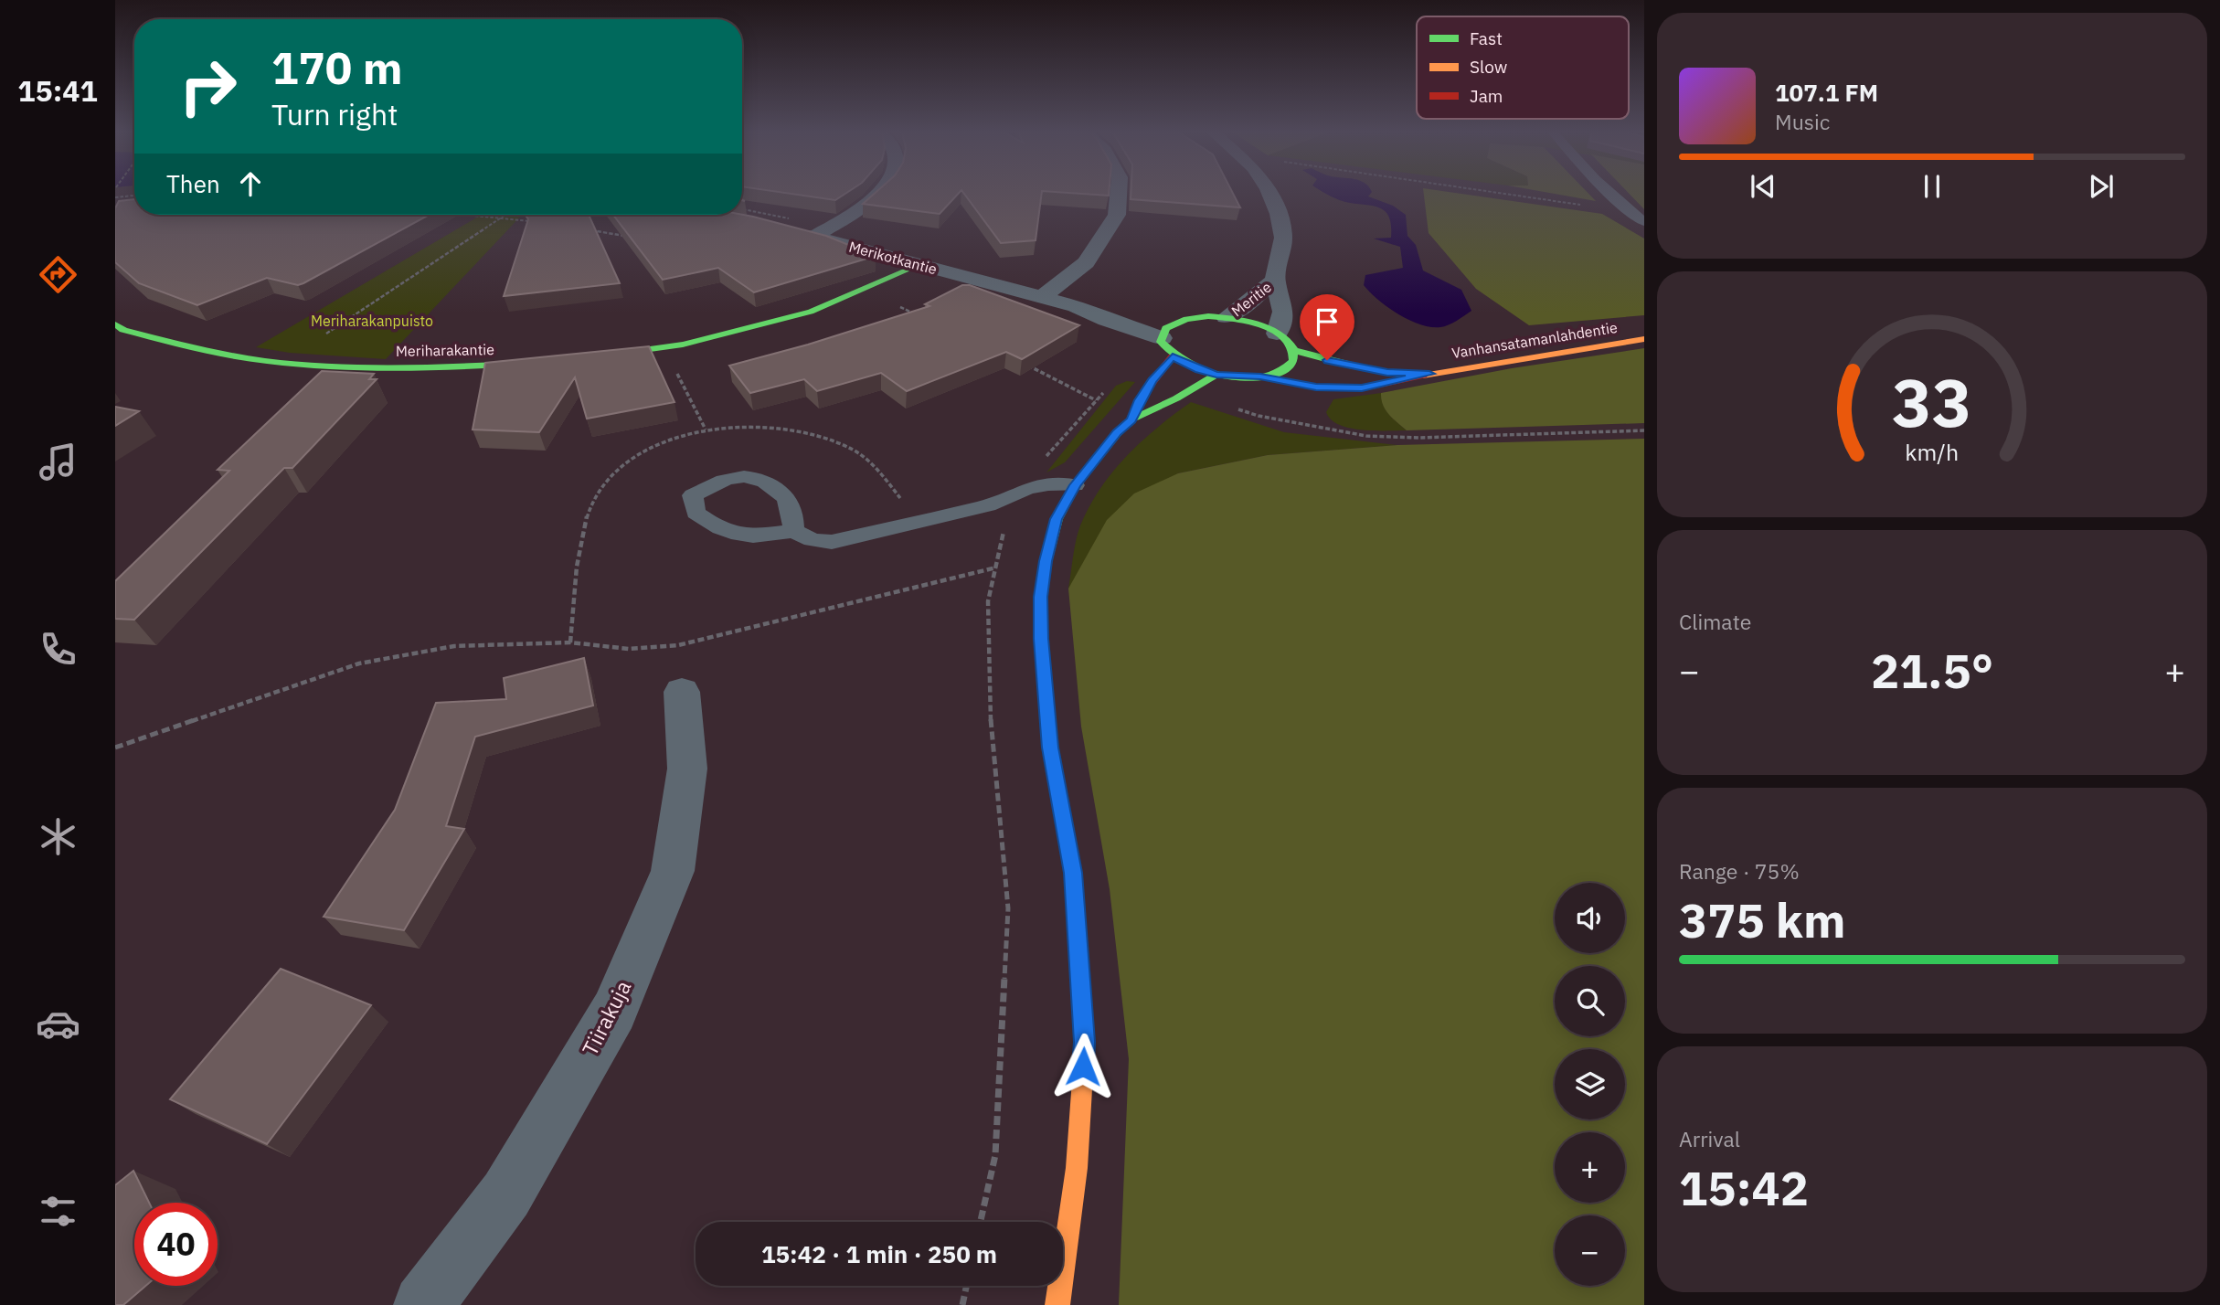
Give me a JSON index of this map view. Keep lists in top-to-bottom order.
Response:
{
  "streets": {
    "street": [
      "Merikotkantie",
      "Meritie",
      "Vanhansatamanlahdentie",
      "Meriharakantie",
      "Tiirakuja"
    ]
  },
  "parks": ["Meriharakanpuisto"],
  "legend": ["Fast", "Slow", "Jam"],
  "page": {
    "tabs": "15:41",
    "turn": ["170 m", "Turn right"],
    "song": ["107.1 FM", "Music"],
    "then": "Then",
    "tile": [
      "Climate",
      ["Range · 75%", "375 km"],
      ["Arrival", "15:42"]
    ],
    "heat": ["−", "21.5°", "+"],
    "map_buttons": ["+", "−"],
    "limit": "40",
    "trip": "15:42 · 1 min · 250 m",
    "gauge": ["33", "km/h"]
  }
}
